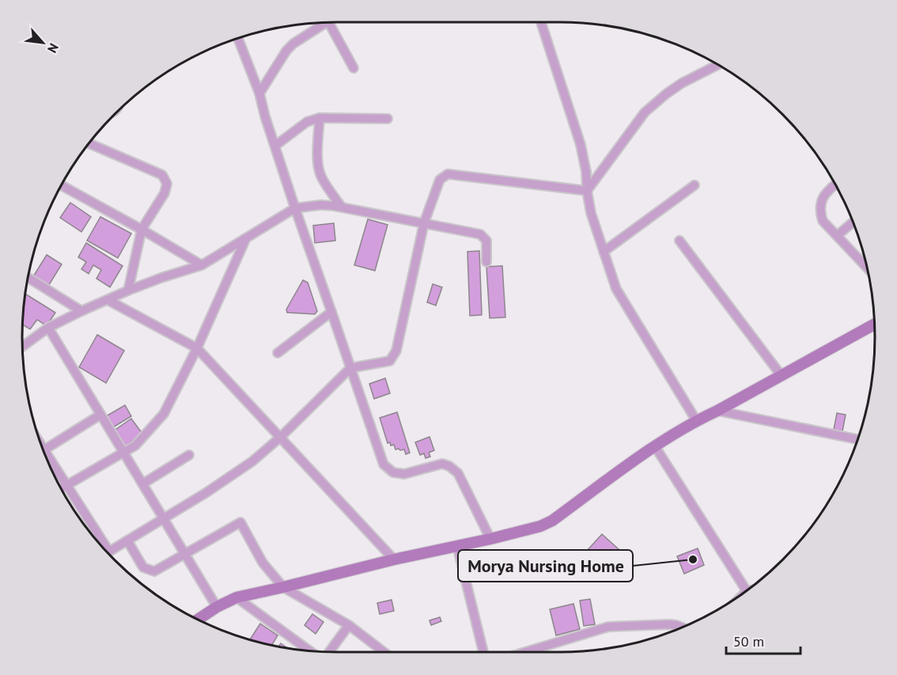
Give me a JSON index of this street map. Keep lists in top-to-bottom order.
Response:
{
  "places": ["Morya Nursing Home"],
  "scale_bar": "50 m",
  "north": "bottom right"
}
